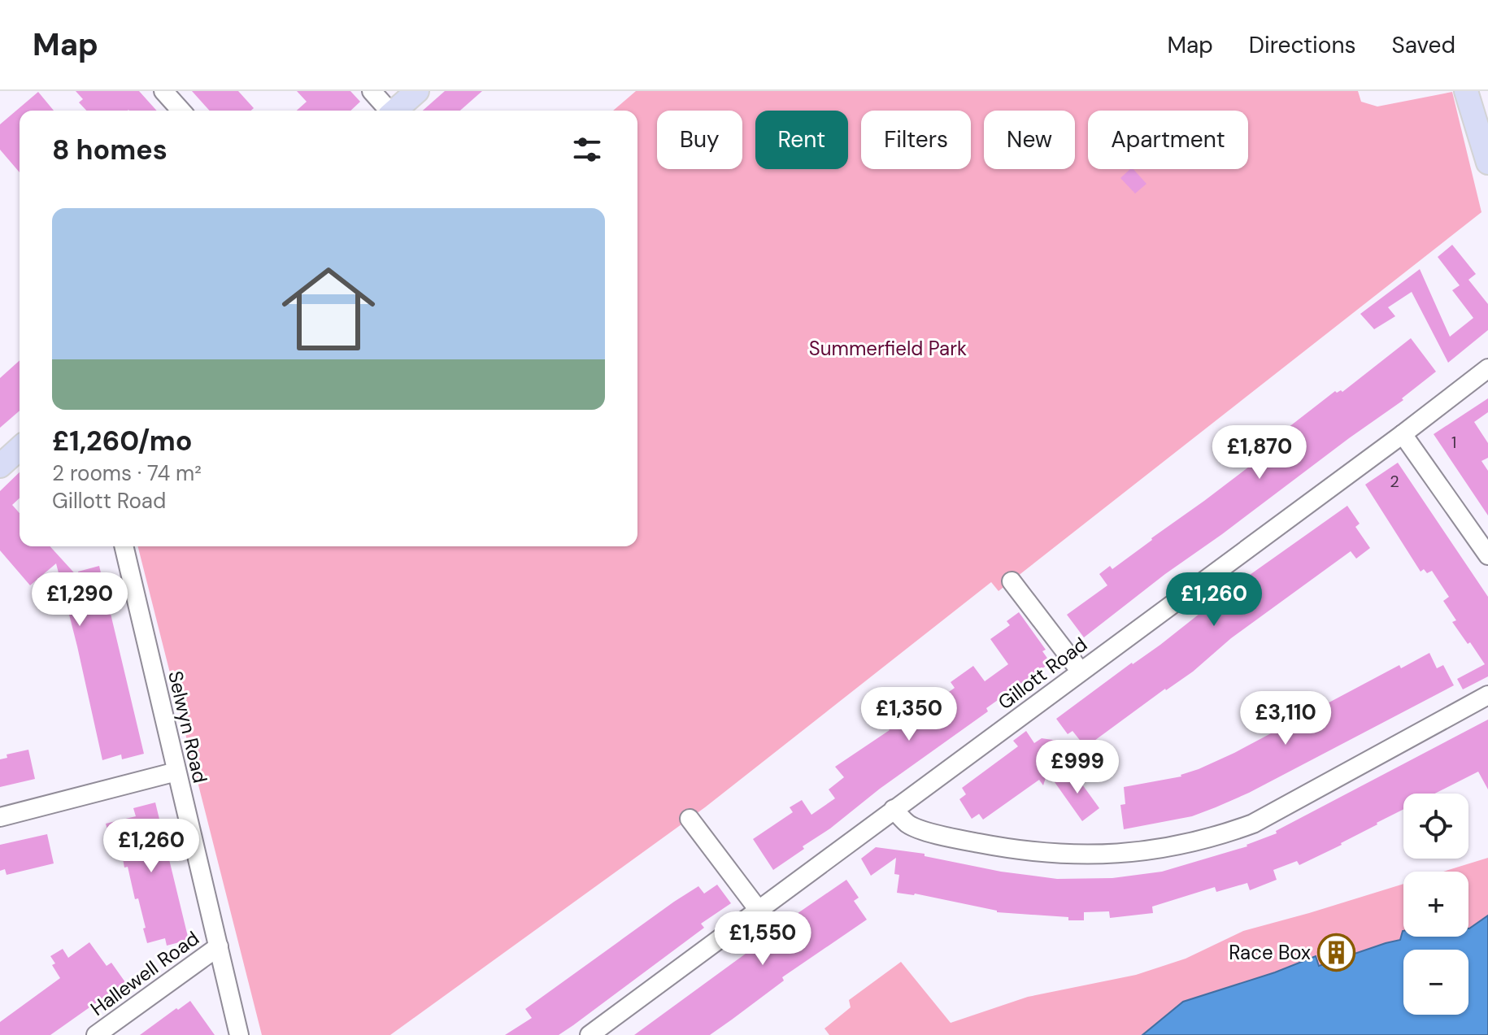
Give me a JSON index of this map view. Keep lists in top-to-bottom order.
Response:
{
  "streets": {
    "street": ["Gillott Road", "Selwyn Road", "Hallewell Road"]
  },
  "crossings": [
    ["Selwyn Road", "Hallewell Road"]
  ],
  "parks": ["Summerfield Park"],
  "places": {
    "building": ["Race Box"]
  },
  "house_numbers": ["1", "2"],
  "page": {
    "header": "Map",
    "nav": ["Map", "Directions", "Saved"],
    "chip": [
      "Buy",
      "Rent",
      "Filters",
      "New",
      "Apartment"
    ],
    "heading": "8 homes",
    "list": [
      {
        "name": "£1,260/mo",
        "note": "2 rooms · 74 m² · Gillott Road"
      }
    ],
    "price": [
      "£1,870",
      "£1,290",
      "£1,260",
      "£1,350",
      "£3,110",
      "£999",
      "£1,260",
      "£1,550"
    ],
    "map_buttons": ["+", "−"]
  }
}
